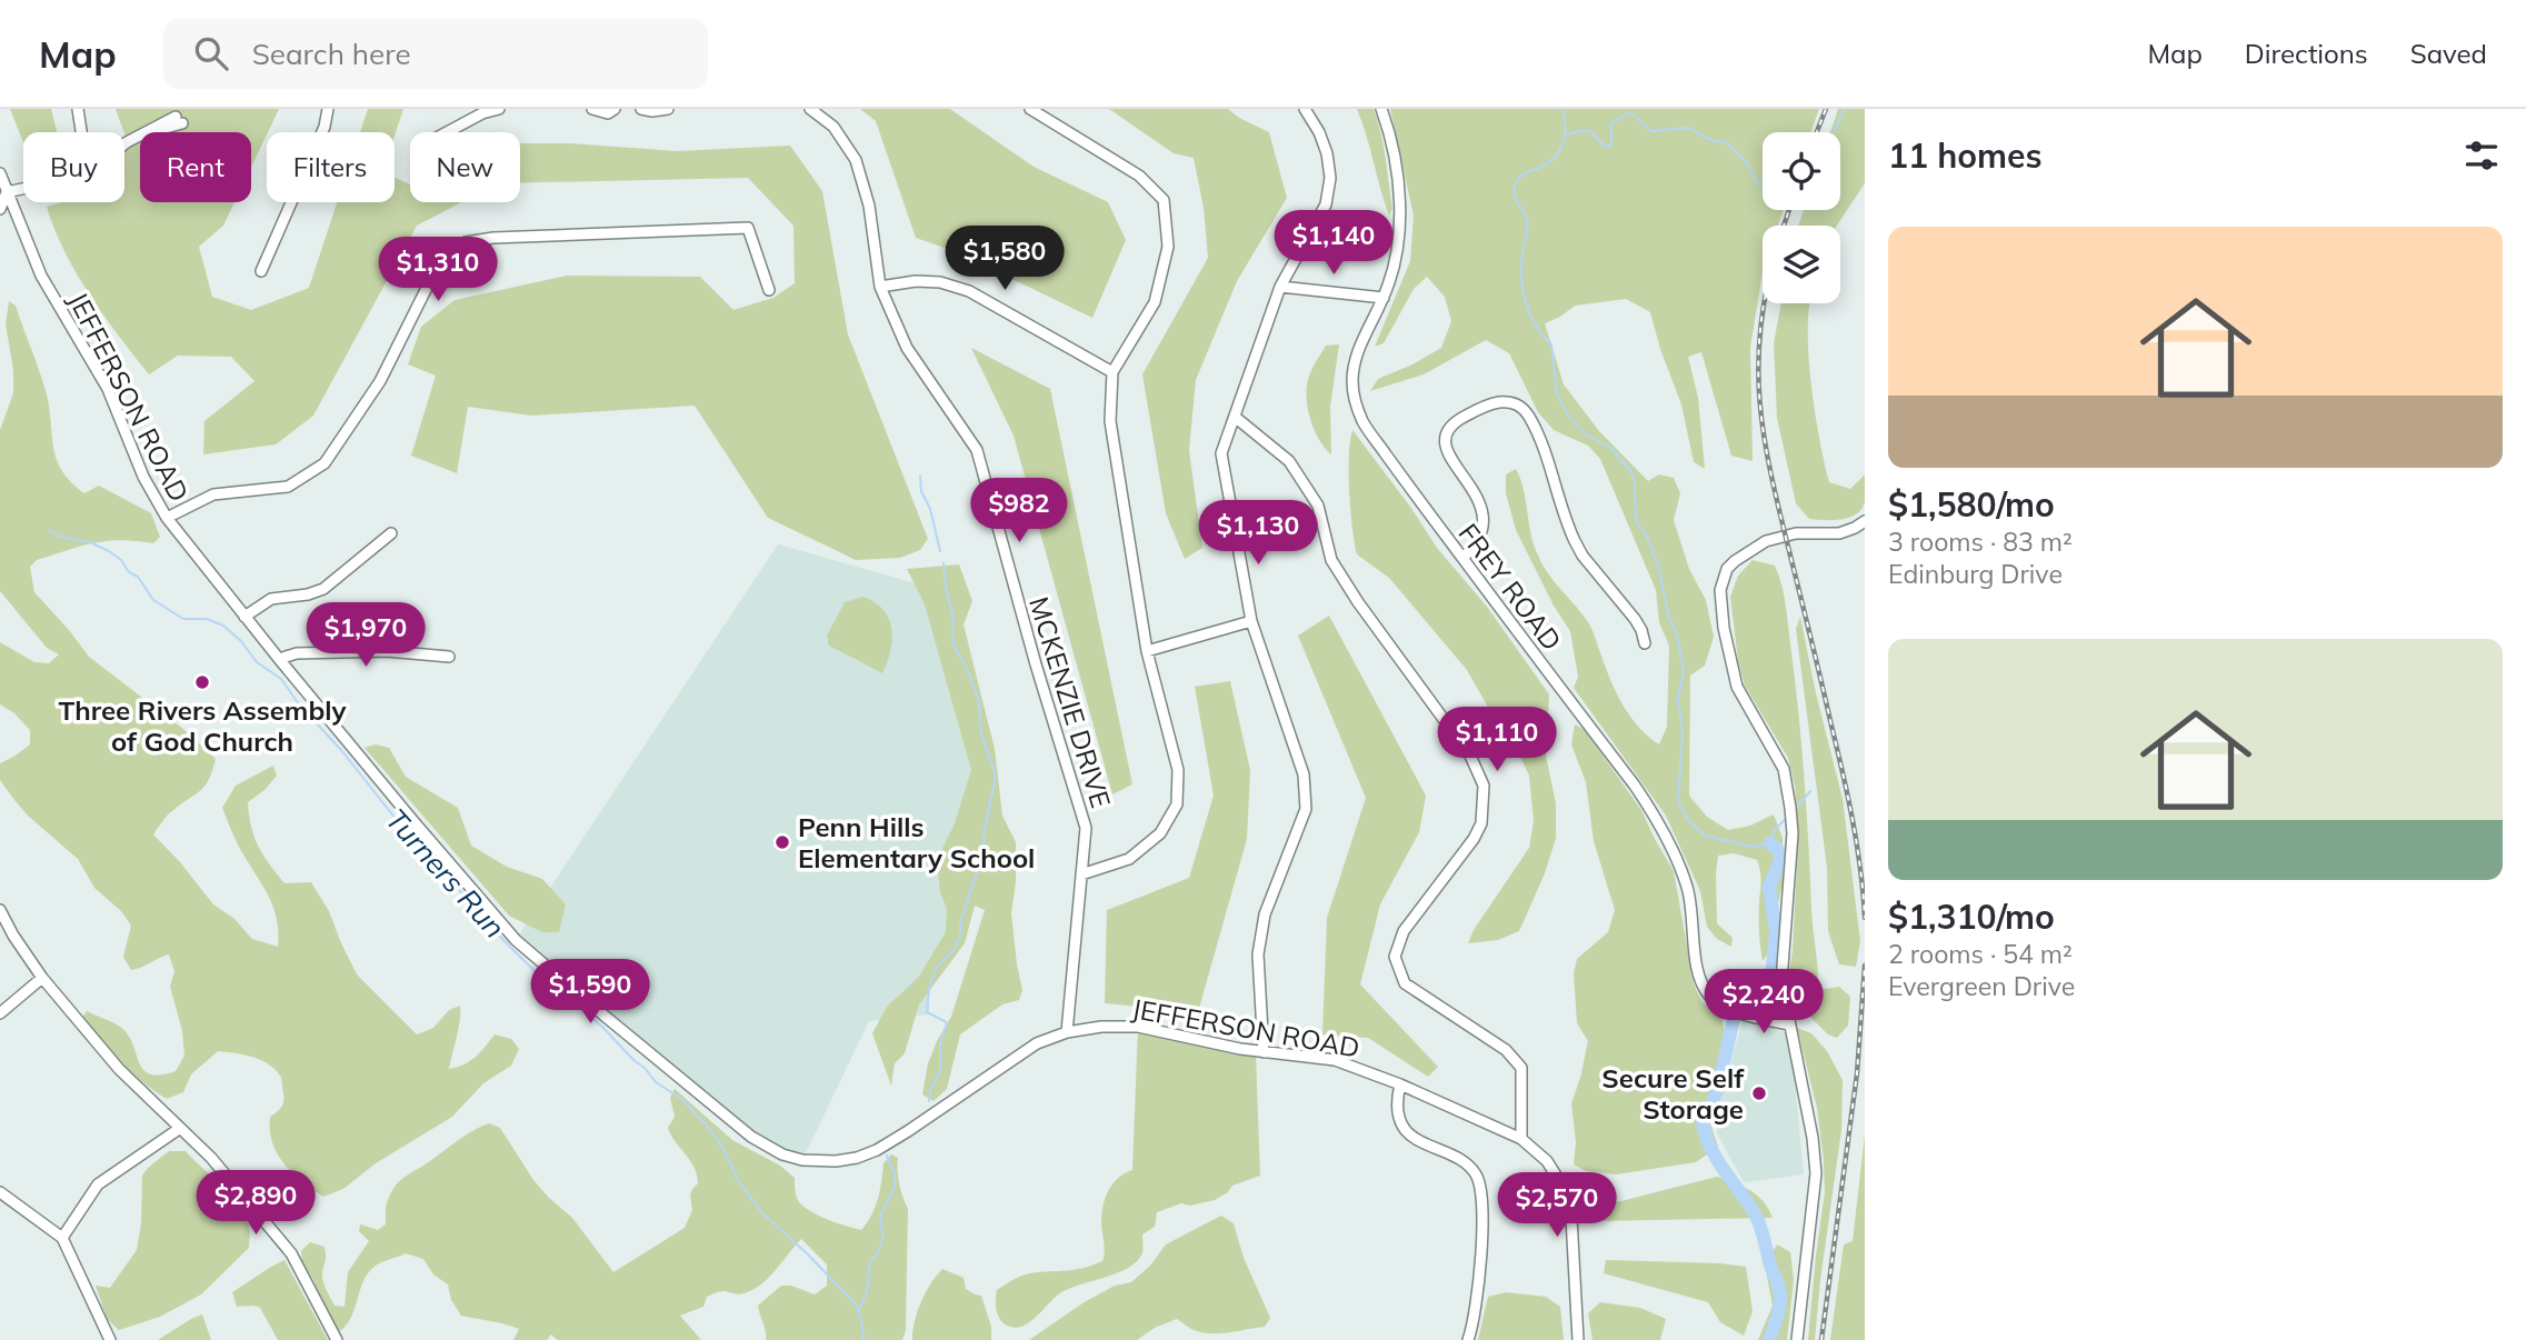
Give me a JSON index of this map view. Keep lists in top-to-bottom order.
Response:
{
  "streets": {
    "street": ["JEFFERSON ROAD", "FREY ROAD", "MCKENZIE DRIVE"]
  },
  "crossings": [
    ["JEFFERSON ROAD", "MCKENZIE DRIVE"]
  ],
  "water": ["Turners Run"],
  "places": ["Three Rivers Assembly of God Church", "Penn Hills Elementary School", "Secure Self Storage"],
  "page": {
    "header": "Map",
    "search": "Search here",
    "nav": ["Map", "Directions", "Saved"],
    "heading": "11 homes",
    "chip": [
      "Buy",
      "Rent",
      "Filters",
      "New"
    ],
    "list": [
      {
        "name": "$1,580/mo",
        "note": "3 rooms · 83 m² · Edinburg Drive"
      },
      {
        "name": "$1,310/mo",
        "note": "2 rooms · 54 m² · Evergreen Drive"
      }
    ],
    "price": [
      "$1,140",
      "$1,580",
      "$1,310",
      "$982",
      "$1,130",
      "$1,970",
      "$1,110",
      "$1,590",
      "$2,240",
      "$2,890",
      "$2,570"
    ]
  }
}
